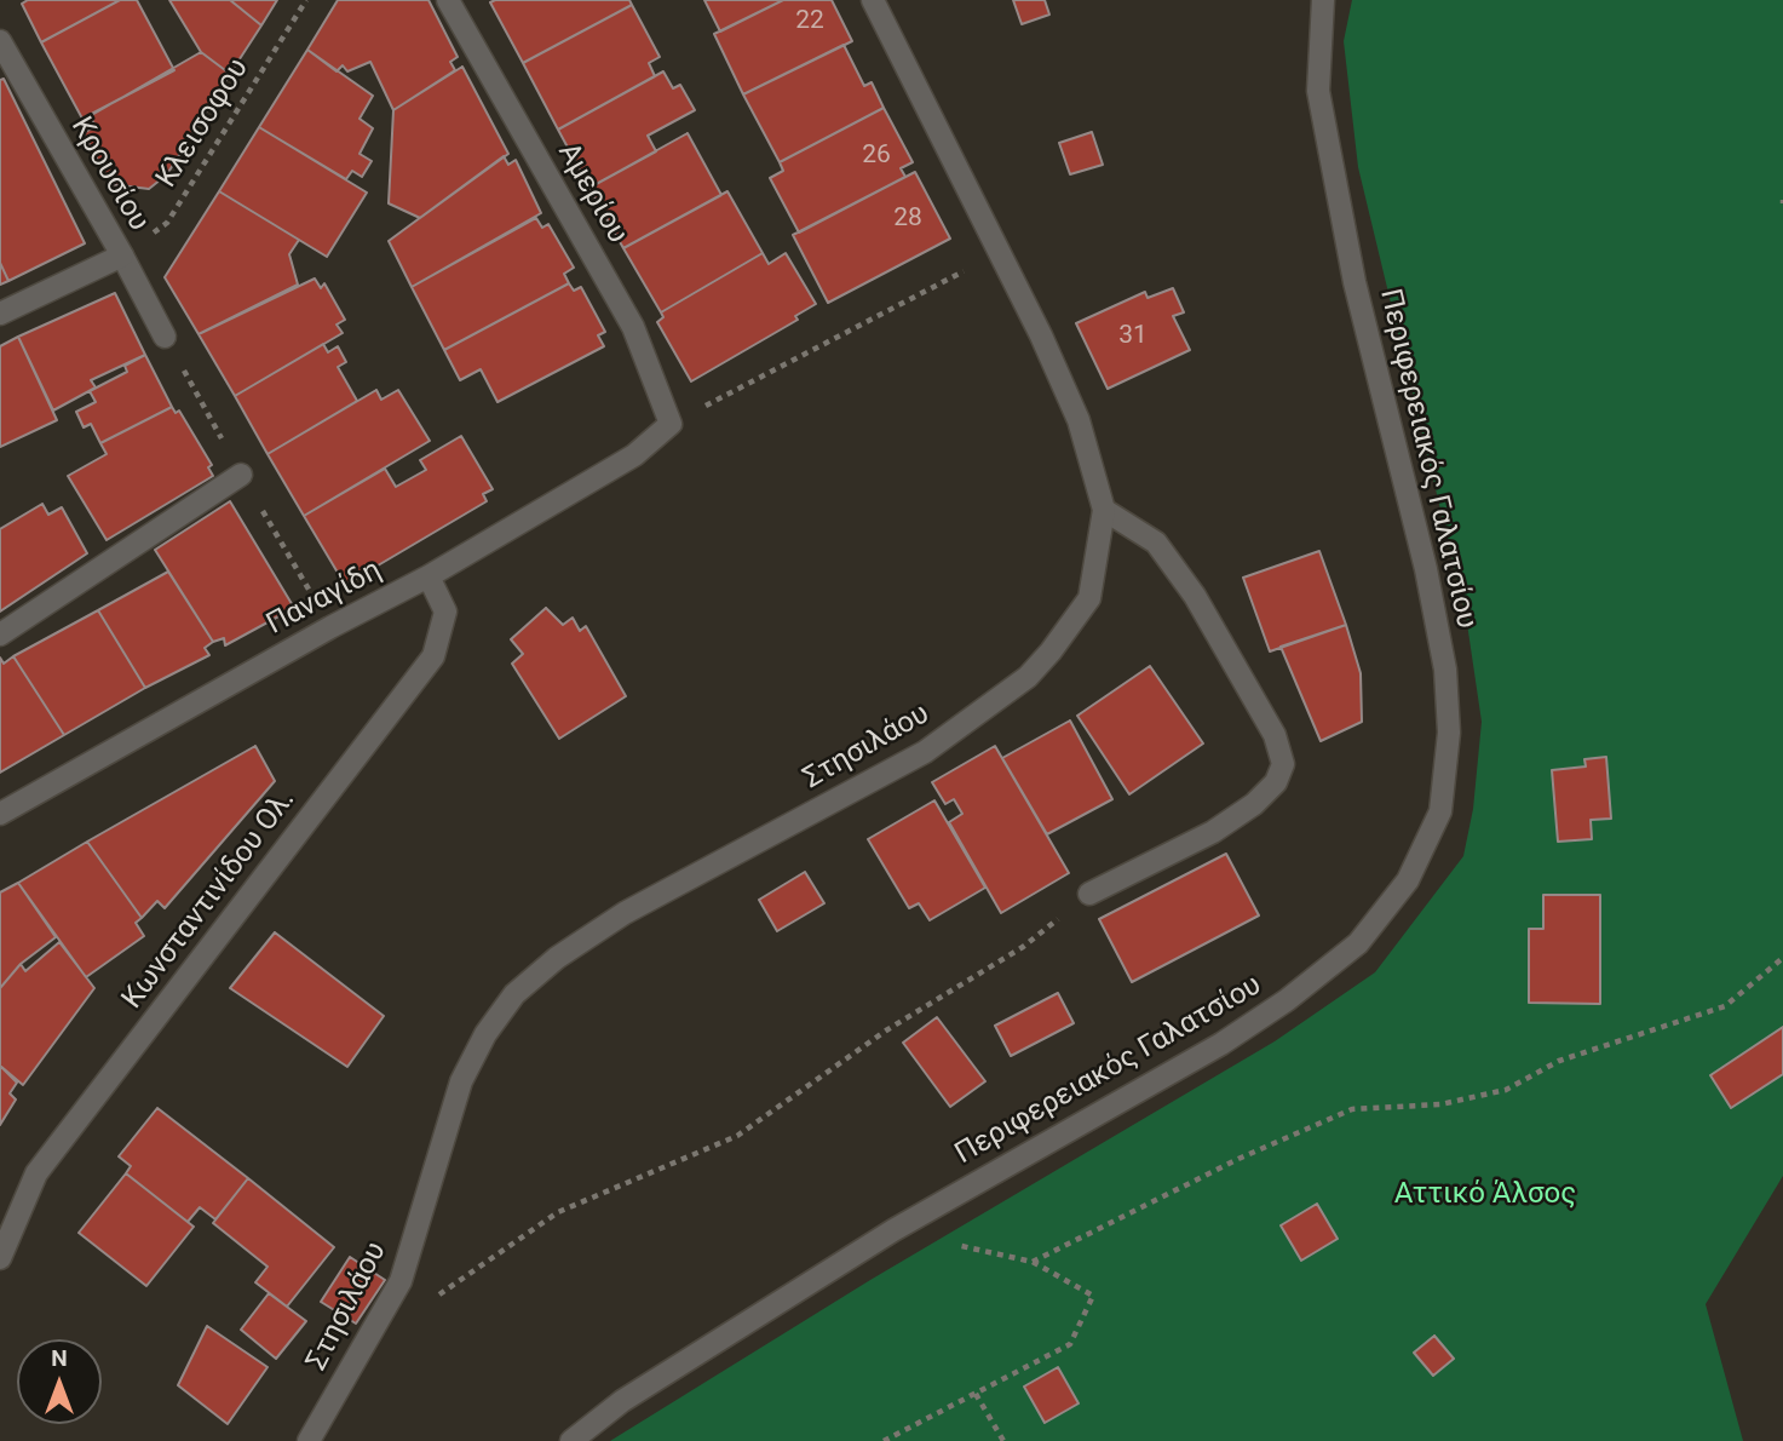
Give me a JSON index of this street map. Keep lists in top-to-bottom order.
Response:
{
  "streets": {
    "street": [
      "Κρουσίου",
      "Αμερίου",
      "Περιφερειακός Γαλατσίου",
      "Παναγίδη",
      "Στησιλάου",
      "Κωνσταντινίδου Ολ."
    ],
    "path": ["Κλεισοφου"]
  },
  "crossings": [
    ["Κλεισοφου", "Κρουσίου"],
    ["Αμερίου", "Παναγίδη"],
    ["Παναγίδη", "Κωνσταντινίδου Ολ."]
  ],
  "parks": ["Αττικό Άλσος"],
  "house_numbers": [
    "22",
    "26",
    "28",
    "31"
  ],
  "north": "top"
}
